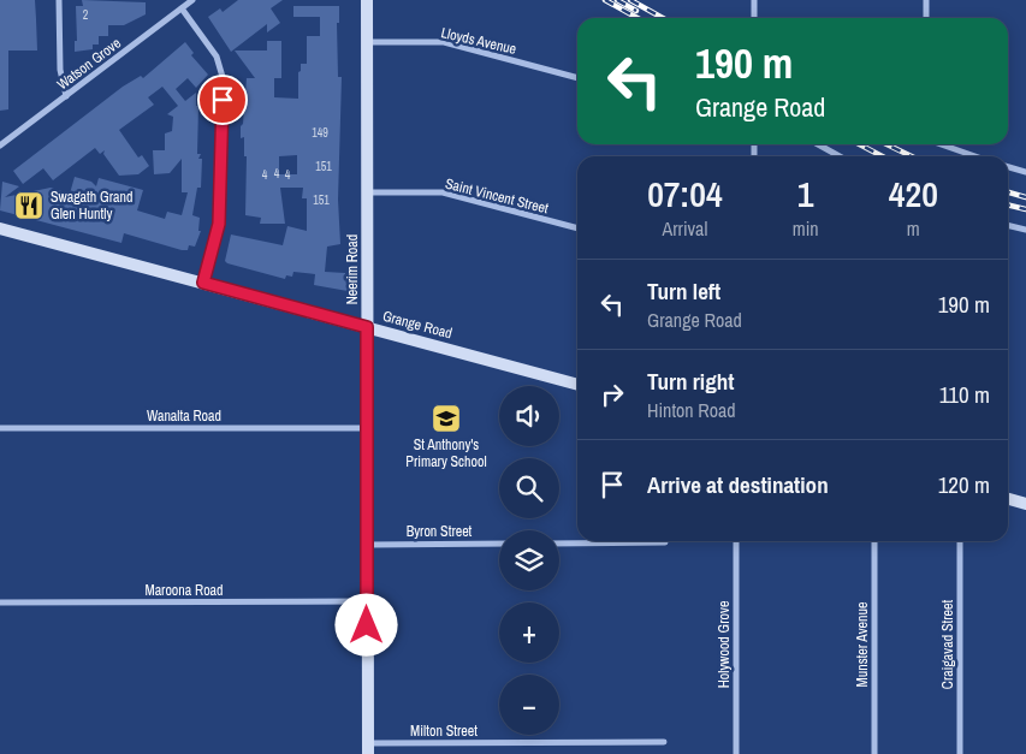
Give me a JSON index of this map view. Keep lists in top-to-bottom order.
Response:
{
  "streets": {
    "main road": ["Neerim Road", "Grange Road"],
    "street": [
      "Lloyds Avenue",
      "Watson Grove",
      "Saint Vincent Street",
      "Wanalta Road",
      "Byron Street",
      "Maroona Road",
      "Holywood Grove",
      "Munster Avenue",
      "Craigavad Street",
      "Milton Street"
    ]
  },
  "crossings": [
    ["Lloyds Avenue", "Neerim Road"],
    ["Saint Vincent Street", "Neerim Road"],
    ["Neerim Road", "Grange Road"],
    ["Neerim Road", "Wanalta Road"],
    ["Neerim Road", "Byron Street"],
    ["Neerim Road", "Maroona Road"],
    ["Neerim Road", "Milton Street"]
  ],
  "places": {
    "restaurant": ["Swagath Grand Glen Huntly"],
    "school or university": ["St Anthony's Primary School"]
  },
  "house_numbers": [
    "2",
    "149",
    "151",
    "4",
    "4",
    "4",
    "151"
  ],
  "page": {
    "turn": ["190 m", "Grange Road"],
    "eta": [
      "07:04",
      "Arrival",
      "1",
      "min",
      "420",
      "m"
    ],
    "list": [
      {
        "name": "Turn left",
        "note": "Grange Road",
        "value": "190 m"
      },
      {
        "name": "Turn right",
        "note": "Hinton Road",
        "value": "110 m"
      },
      {
        "name": "Arrive at destination",
        "value": "120 m"
      }
    ],
    "map_buttons": ["+", "−"]
  }
}
